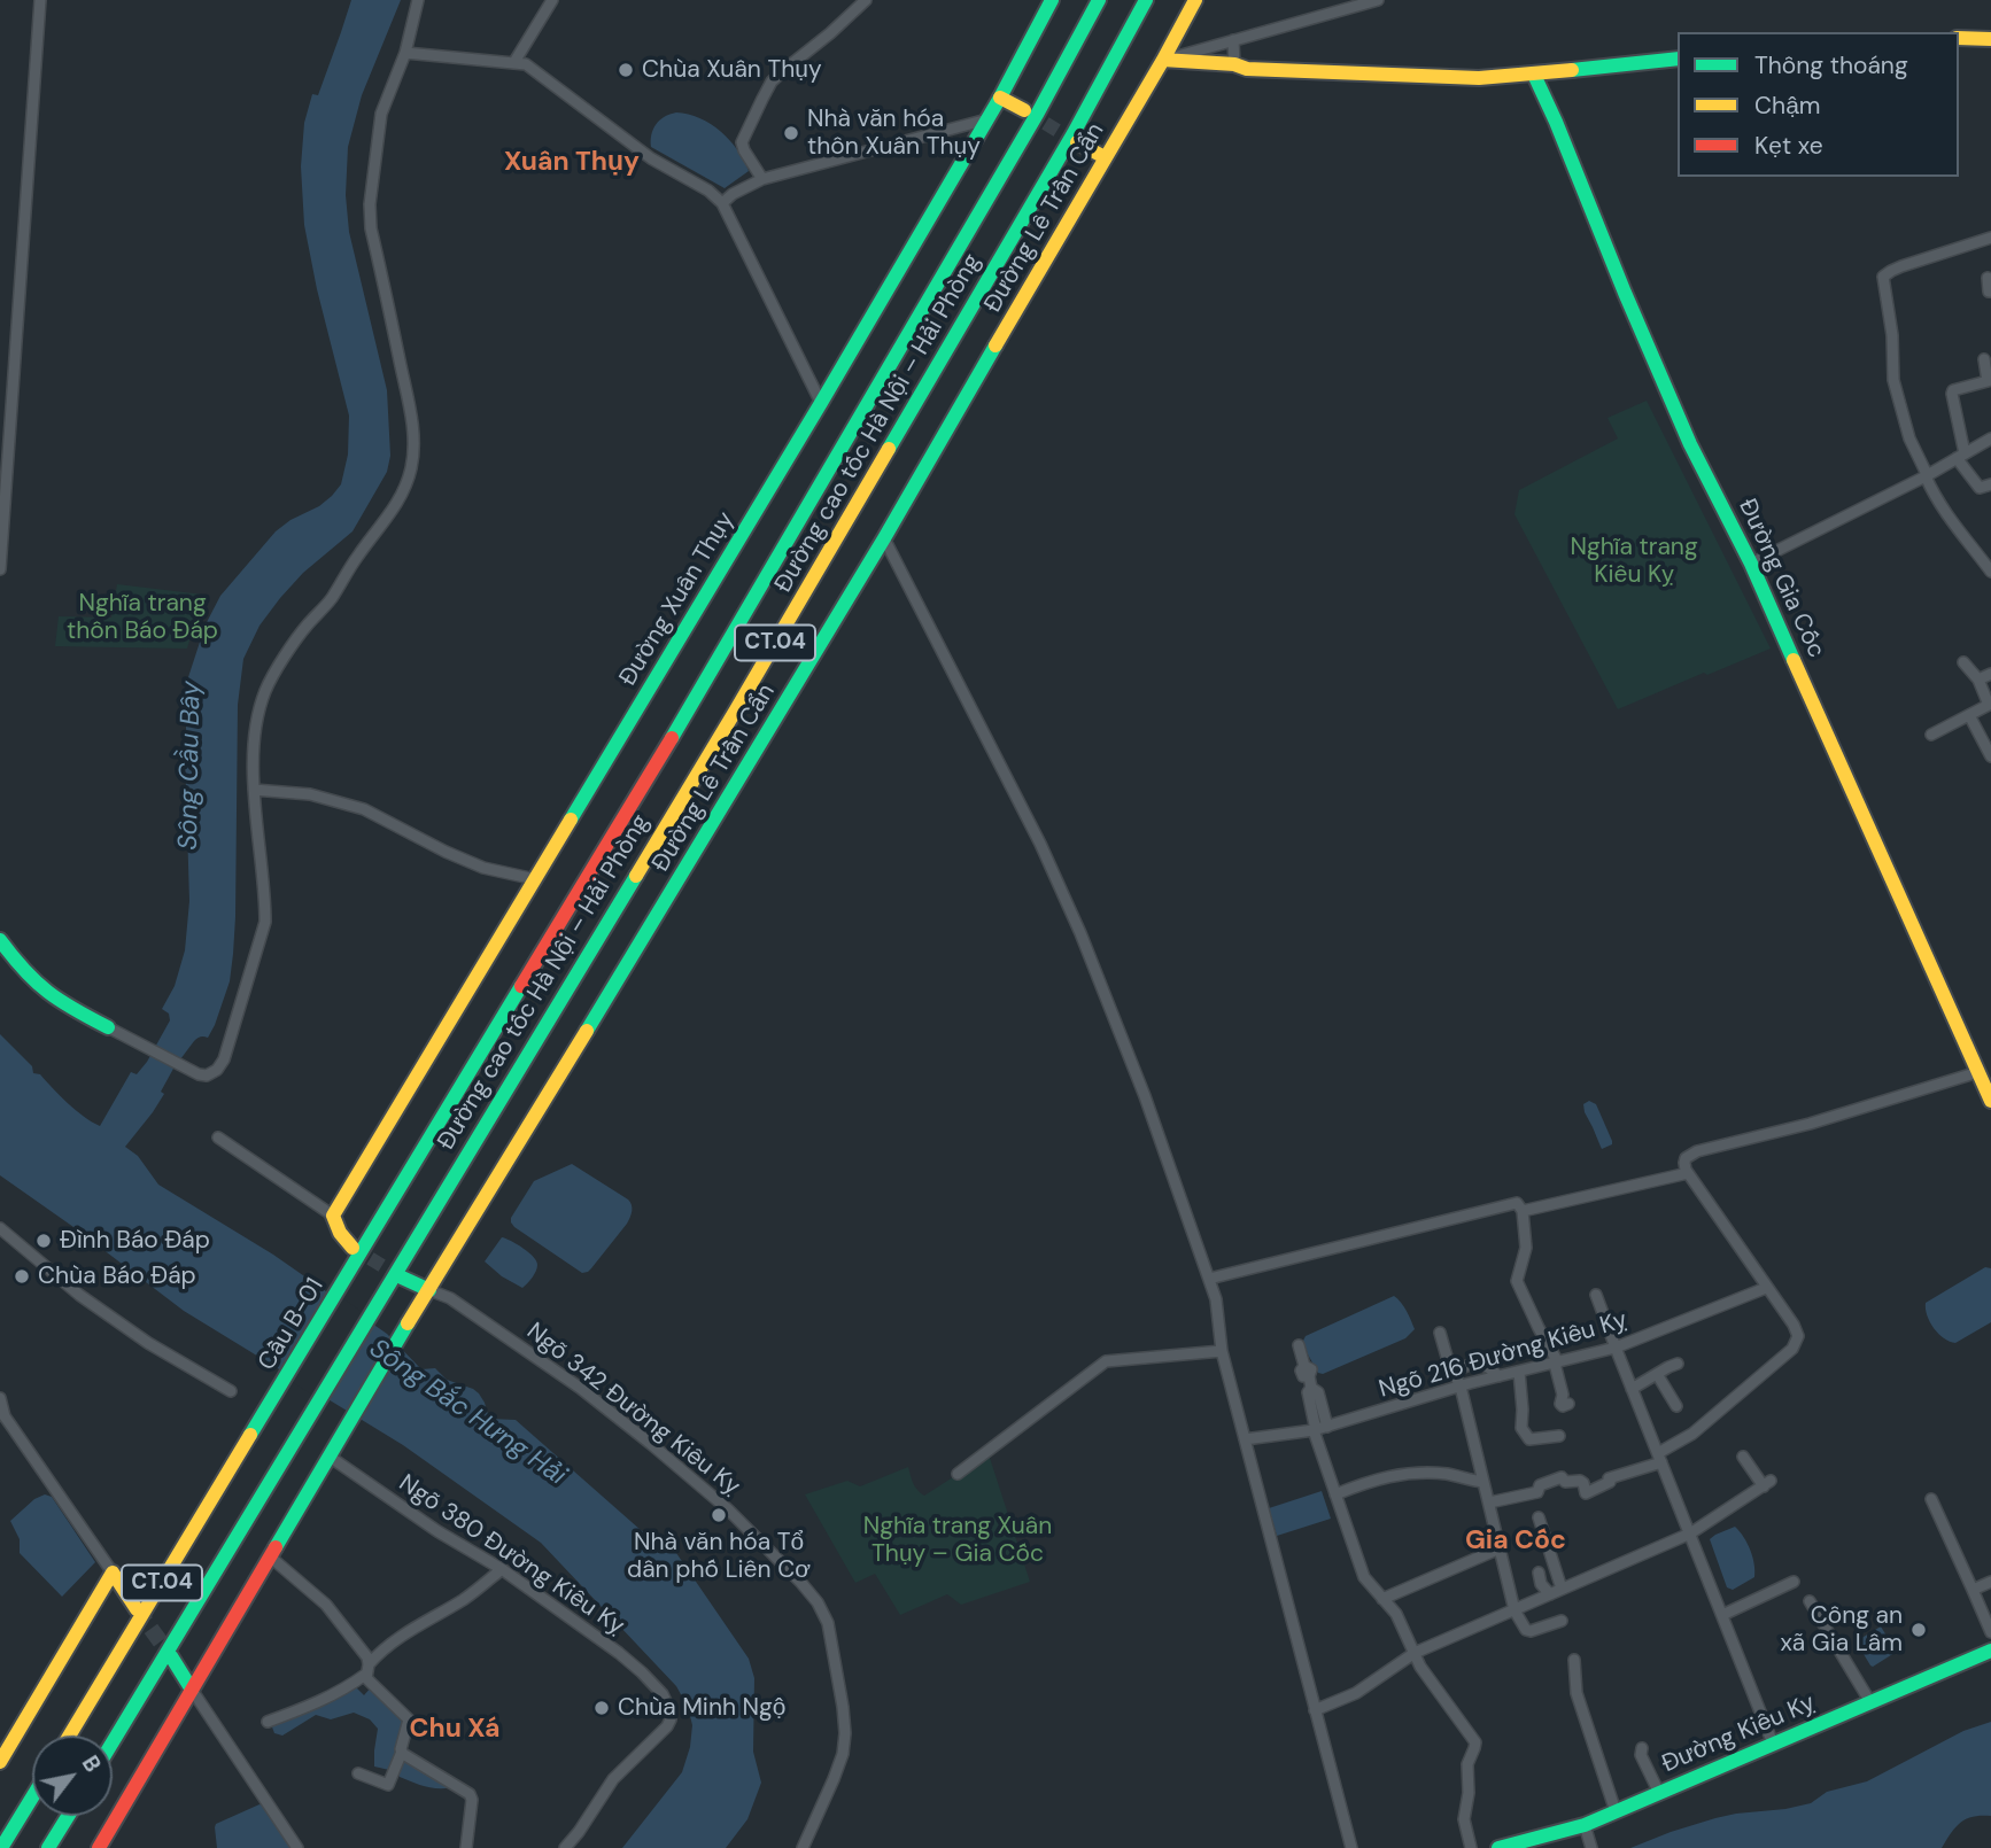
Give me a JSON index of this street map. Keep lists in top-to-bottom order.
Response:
{
  "streets": {
    "main road": [
      "Đường Lê Trần Cẩn",
      "Đường cao tốc Hà Nội – Hải Phòng",
      "Đường Gia Cốc",
      "Đường Xuân Thụy",
      "CT.04",
      "Cầu B-01",
      "Đường Kiêu Kỵ"
    ],
    "street": ["Ngõ 216 Đường Kiêu Kỵ", "Ngõ 342 Đường Kiêu Kỵ", "Ngõ 380 Đường Kiêu Kỵ"]
  },
  "crossings": [
    ["Đường Lê Trần Cẩn", "Ngõ 342 Đường Kiêu Kỵ"],
    ["Đường Lê Trần Cẩn", "Ngõ 380 Đường Kiêu Kỵ"],
    ["Đường cao tốc Hà Nội – Hải Phòng", "CT.04"],
    ["Đường cao tốc Hà Nội – Hải Phòng", "Cầu B-01"]
  ],
  "districts": ["Xuân Thụy", "Gia Cốc", "Chu Xá"],
  "water": ["Sông Cầu Bây", "Sông Bắc Hưng Hải"],
  "parks": ["Nghĩa trang Kiêu Kỵ", "Nghĩa trang thôn Báo Đáp", "Nghĩa trang Xuân Thụy – Gia Cốc"],
  "places": [
    "Chùa Xuân Thụy",
    "Nhà văn hóa thôn Xuân Thụy",
    "Đình Báo Đáp",
    "Chùa Báo Đáp",
    "Nhà văn hóa Tổ dân phố Liên Cơ",
    "Công an xã Gia Lâm",
    "Chùa Minh Ngộ"
  ],
  "legend": ["Thông thoáng", "Chậm", "Kẹt xe"],
  "north": "top right"
}
